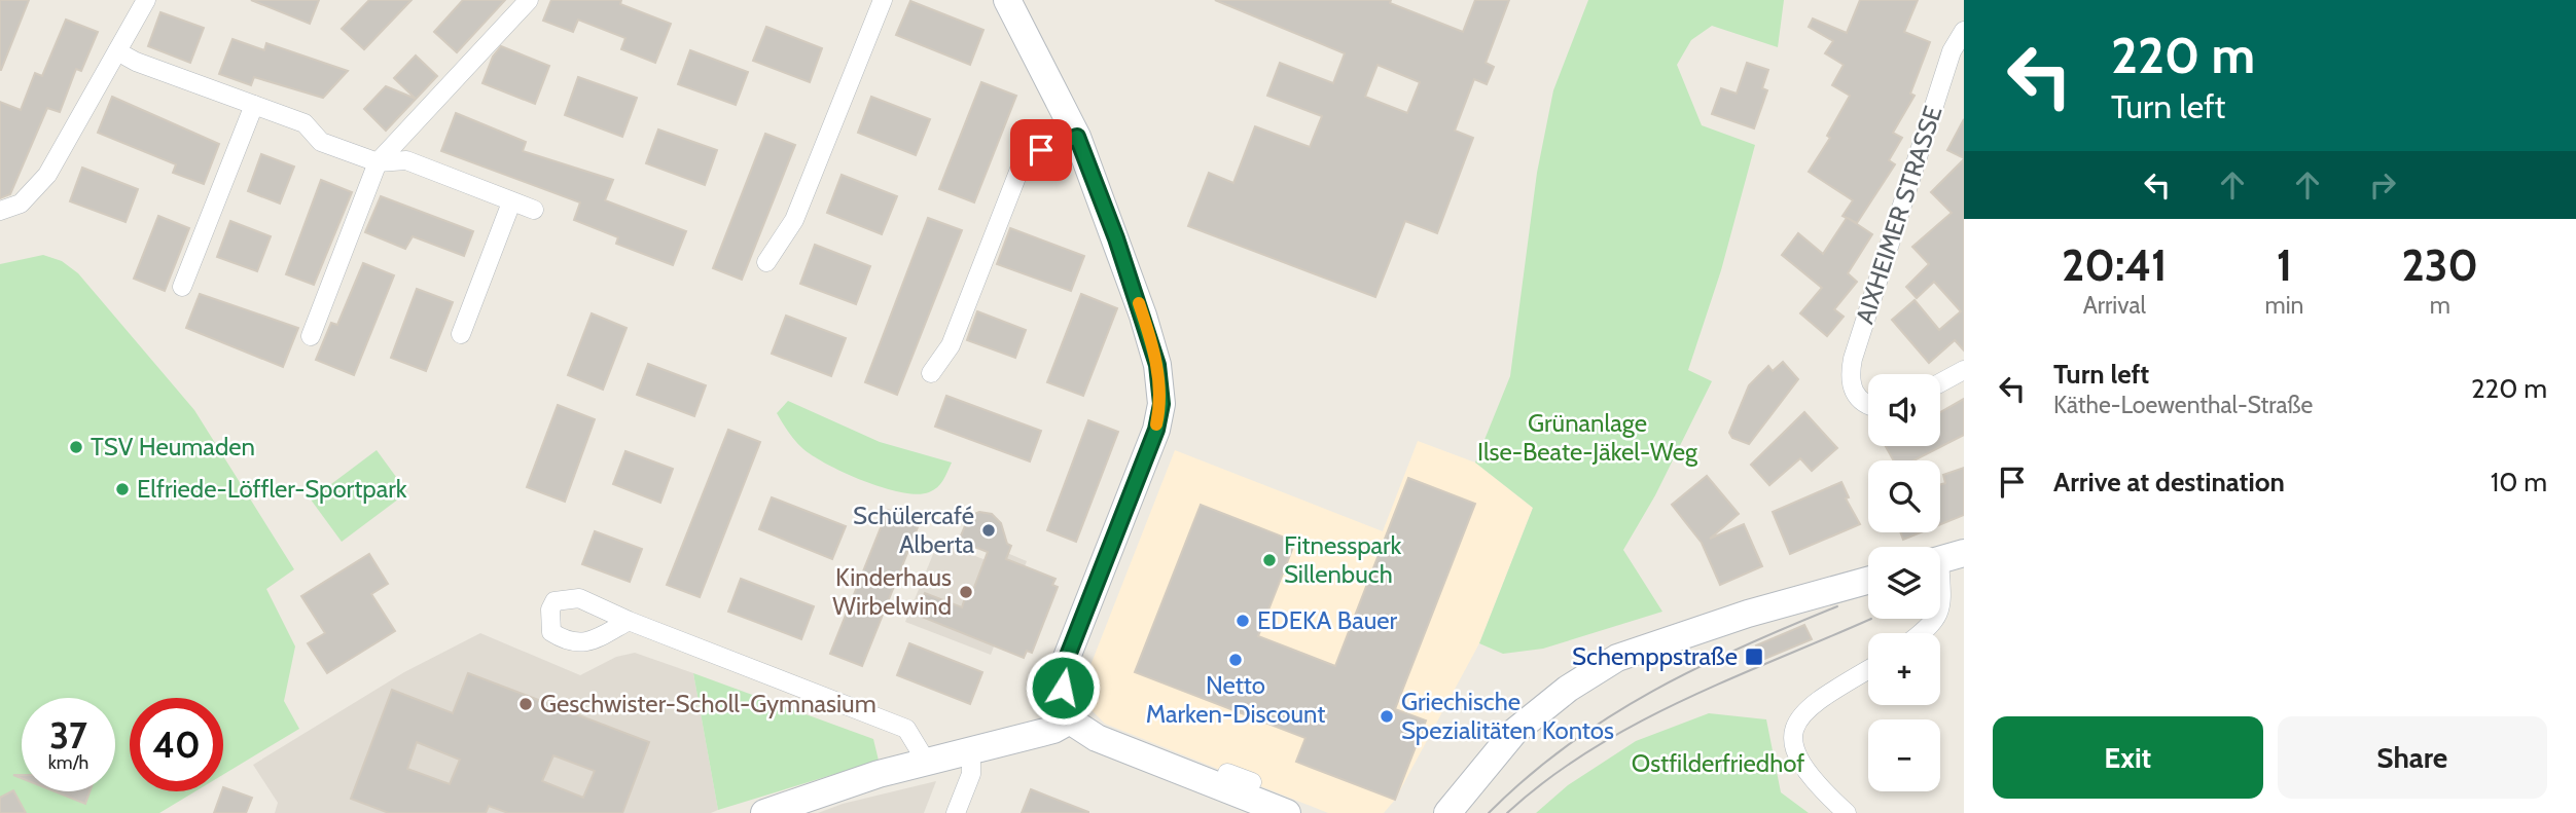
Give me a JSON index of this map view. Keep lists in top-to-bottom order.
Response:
{
  "streets": {
    "street": ["AIXHEIMER STRASSE"]
  },
  "parks": ["Grünanlage Ilse-Beate-Jäkel-Weg", "Ostfilderfriedhof"],
  "places": {
    "other": [
      "TSV Heumaden",
      "Elfriede-Löffler-Sportpark",
      "Schülercafé Alberta",
      "Fitnesspark Sillenbuch",
      "Kinderhaus Wirbelwind",
      "EDEKA Bauer",
      "Netto Marken-Discount",
      "Geschwister-Scholl-Gymnasium",
      "Griechische Spezialitäten Kontos"
    ],
    "transit": ["Schemppstraße"]
  },
  "page": {
    "turn": ["220 m", "Turn left"],
    "eta": [
      "20:41",
      "Arrival",
      "1",
      "min",
      "230",
      "m"
    ],
    "list": [
      {
        "name": "Turn left",
        "note": "Käthe-Loewenthal-Straße",
        "value": "220 m"
      },
      {
        "name": "Arrive at destination",
        "value": "10 m"
      }
    ],
    "map_buttons": ["+", "−"],
    "speed": "37 km/h",
    "limit": "40",
    "buttons": ["Exit", "Share"]
  }
}
